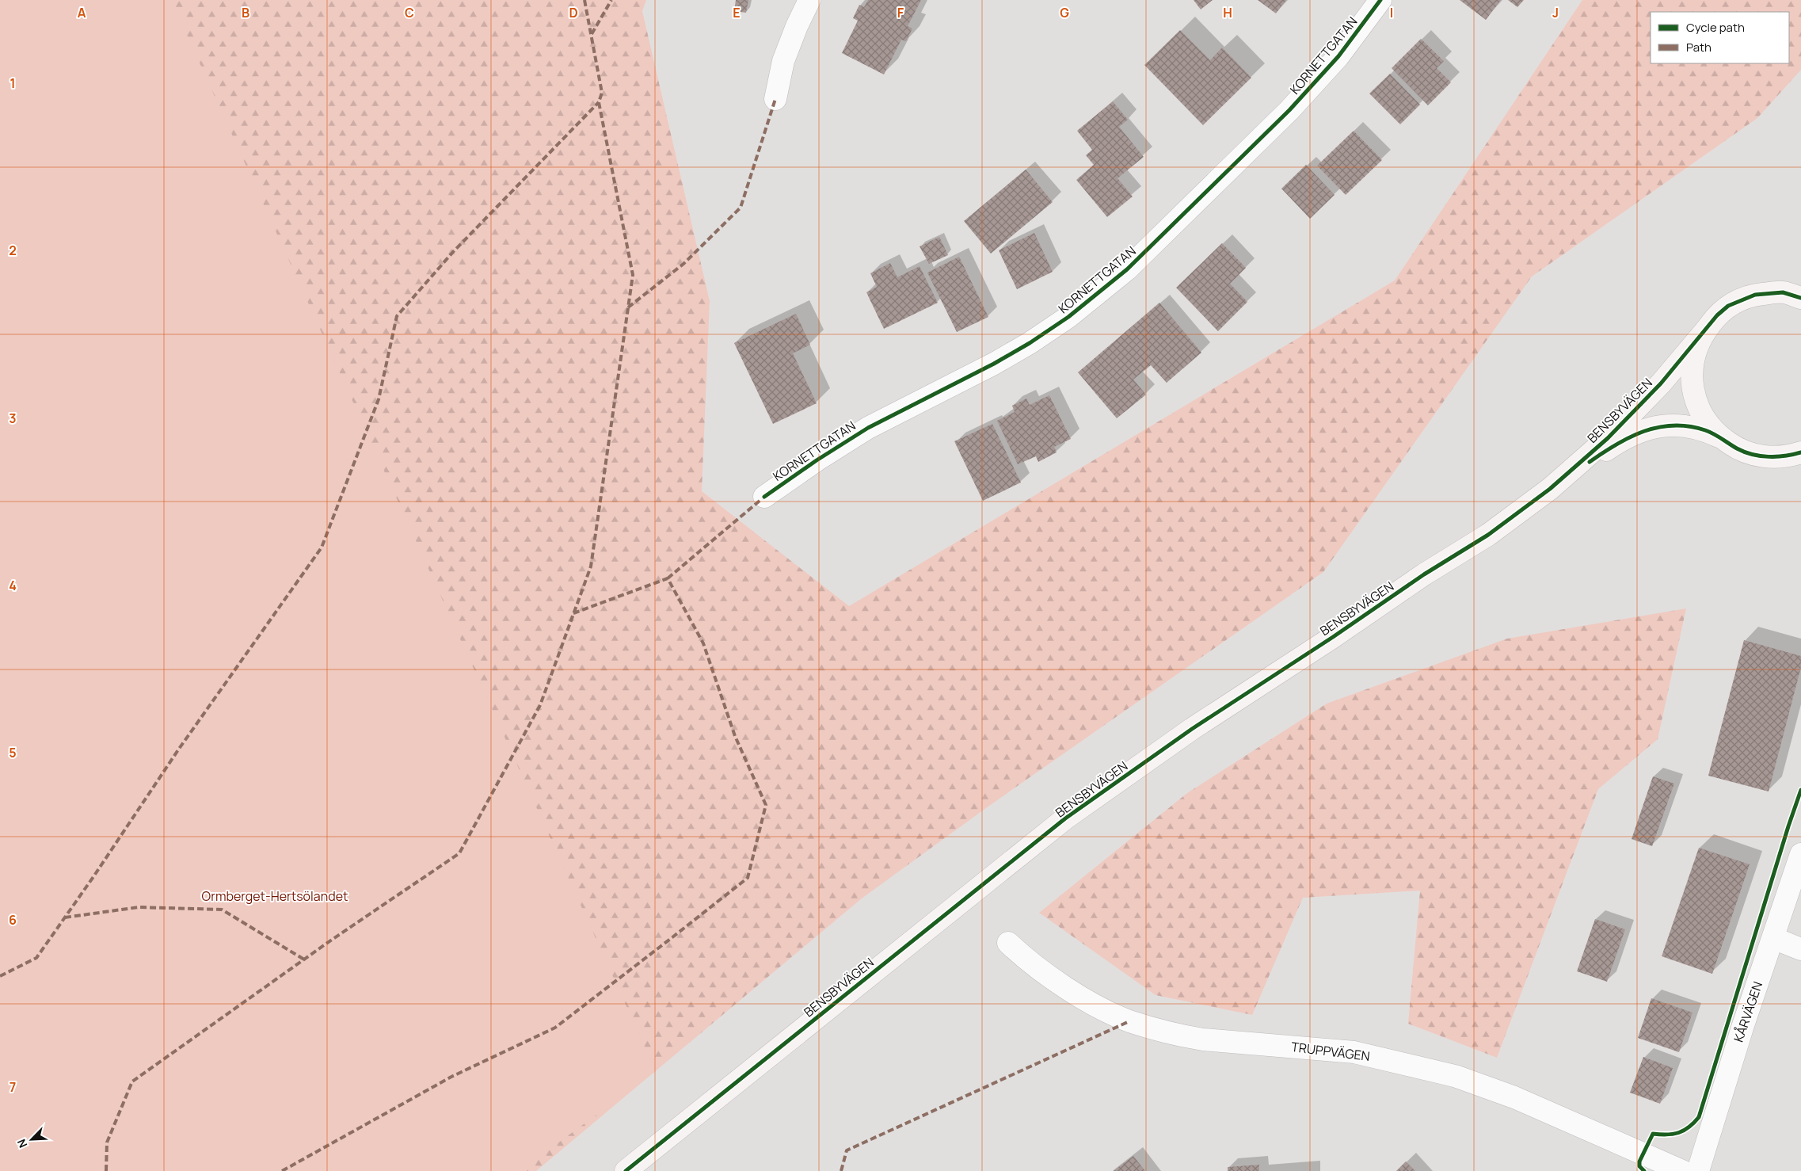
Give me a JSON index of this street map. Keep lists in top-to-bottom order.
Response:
{
  "streets": {
    "main road": ["BENSBYVÄGEN"],
    "street": ["KORNETTGATAN", "KÅRVÄGEN", "TRUPPVÄGEN"]
  },
  "parks": ["Ormberget-Hertsölandet"],
  "legend": ["Cycle path", "Path"],
  "north": "bottom left",
  "grid": {
    "columns": [
      "A",
      "B",
      "C",
      "D",
      "E",
      "F",
      "G",
      "H",
      "I",
      "J"
    ],
    "rows": [
      "1",
      "2",
      "3",
      "4",
      "5",
      "6",
      "7"
    ]
  }
}
